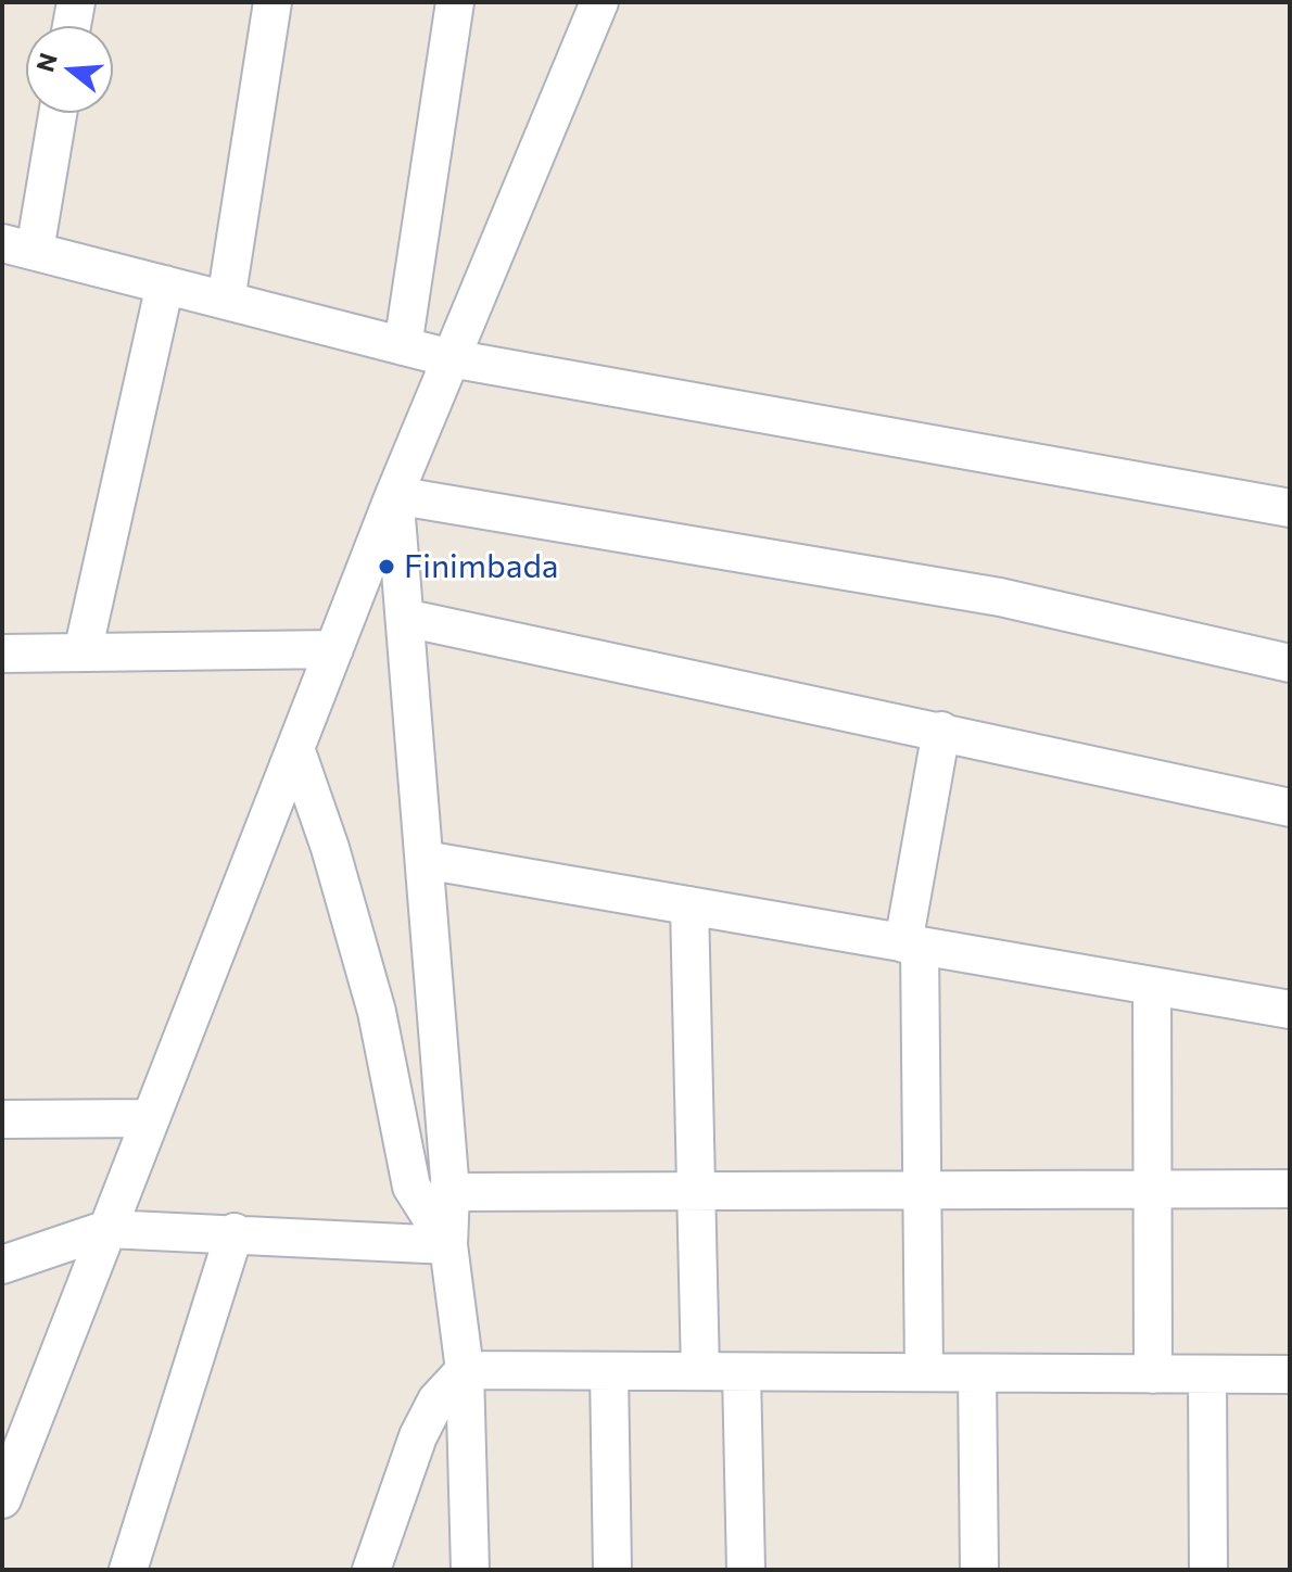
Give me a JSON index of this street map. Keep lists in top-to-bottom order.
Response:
{
  "places": ["Finimbada"],
  "north": "left"
}
